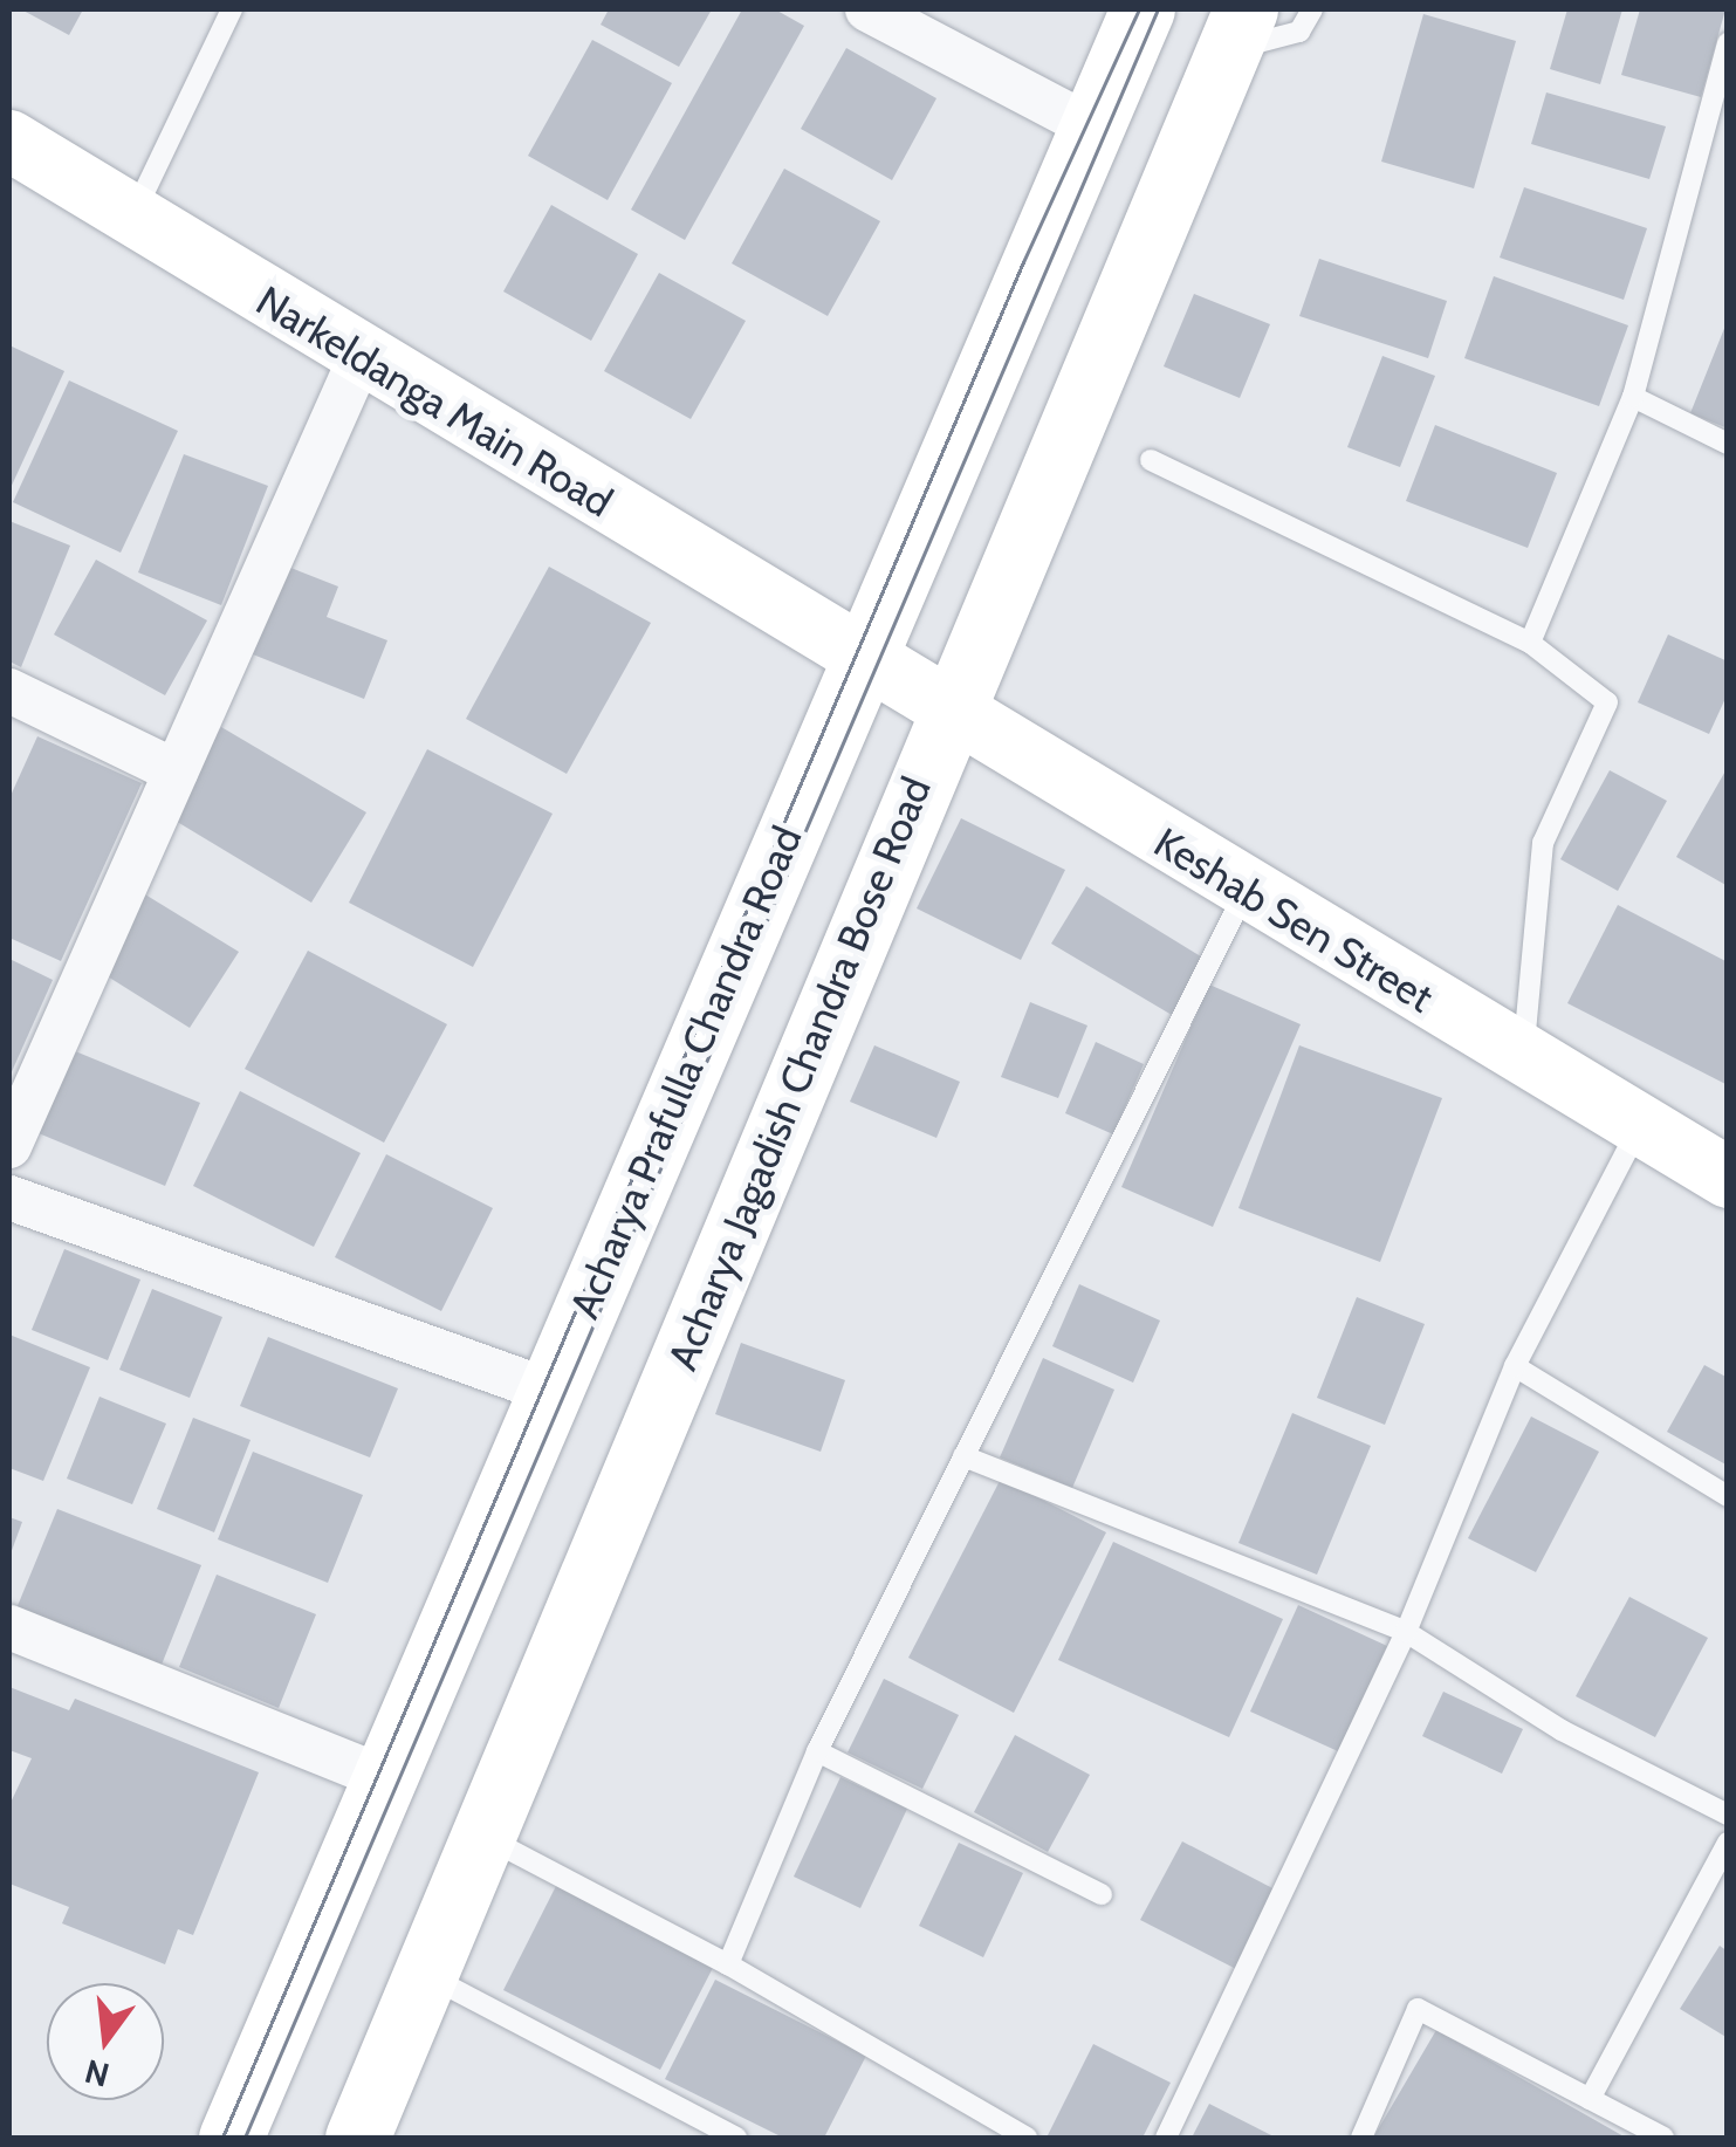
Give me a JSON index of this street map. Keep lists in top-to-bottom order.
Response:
{
  "streets": {
    "main road": [
      "Narkeldanga Main Road",
      "Keshab Sen Street",
      "Acharya Prafulla Chandra Road",
      "Acharya Jagadish Chandra Bose Road"
    ]
  },
  "crossings": [
    ["Narkeldanga Main Road", "Keshab Sen Street"],
    ["Narkeldanga Main Road", "Acharya Prafulla Chandra Road"],
    ["Keshab Sen Street", "Acharya Prafulla Chandra Road"],
    ["Keshab Sen Street", "Acharya Jagadish Chandra Bose Road"]
  ],
  "north": "bottom"
}
